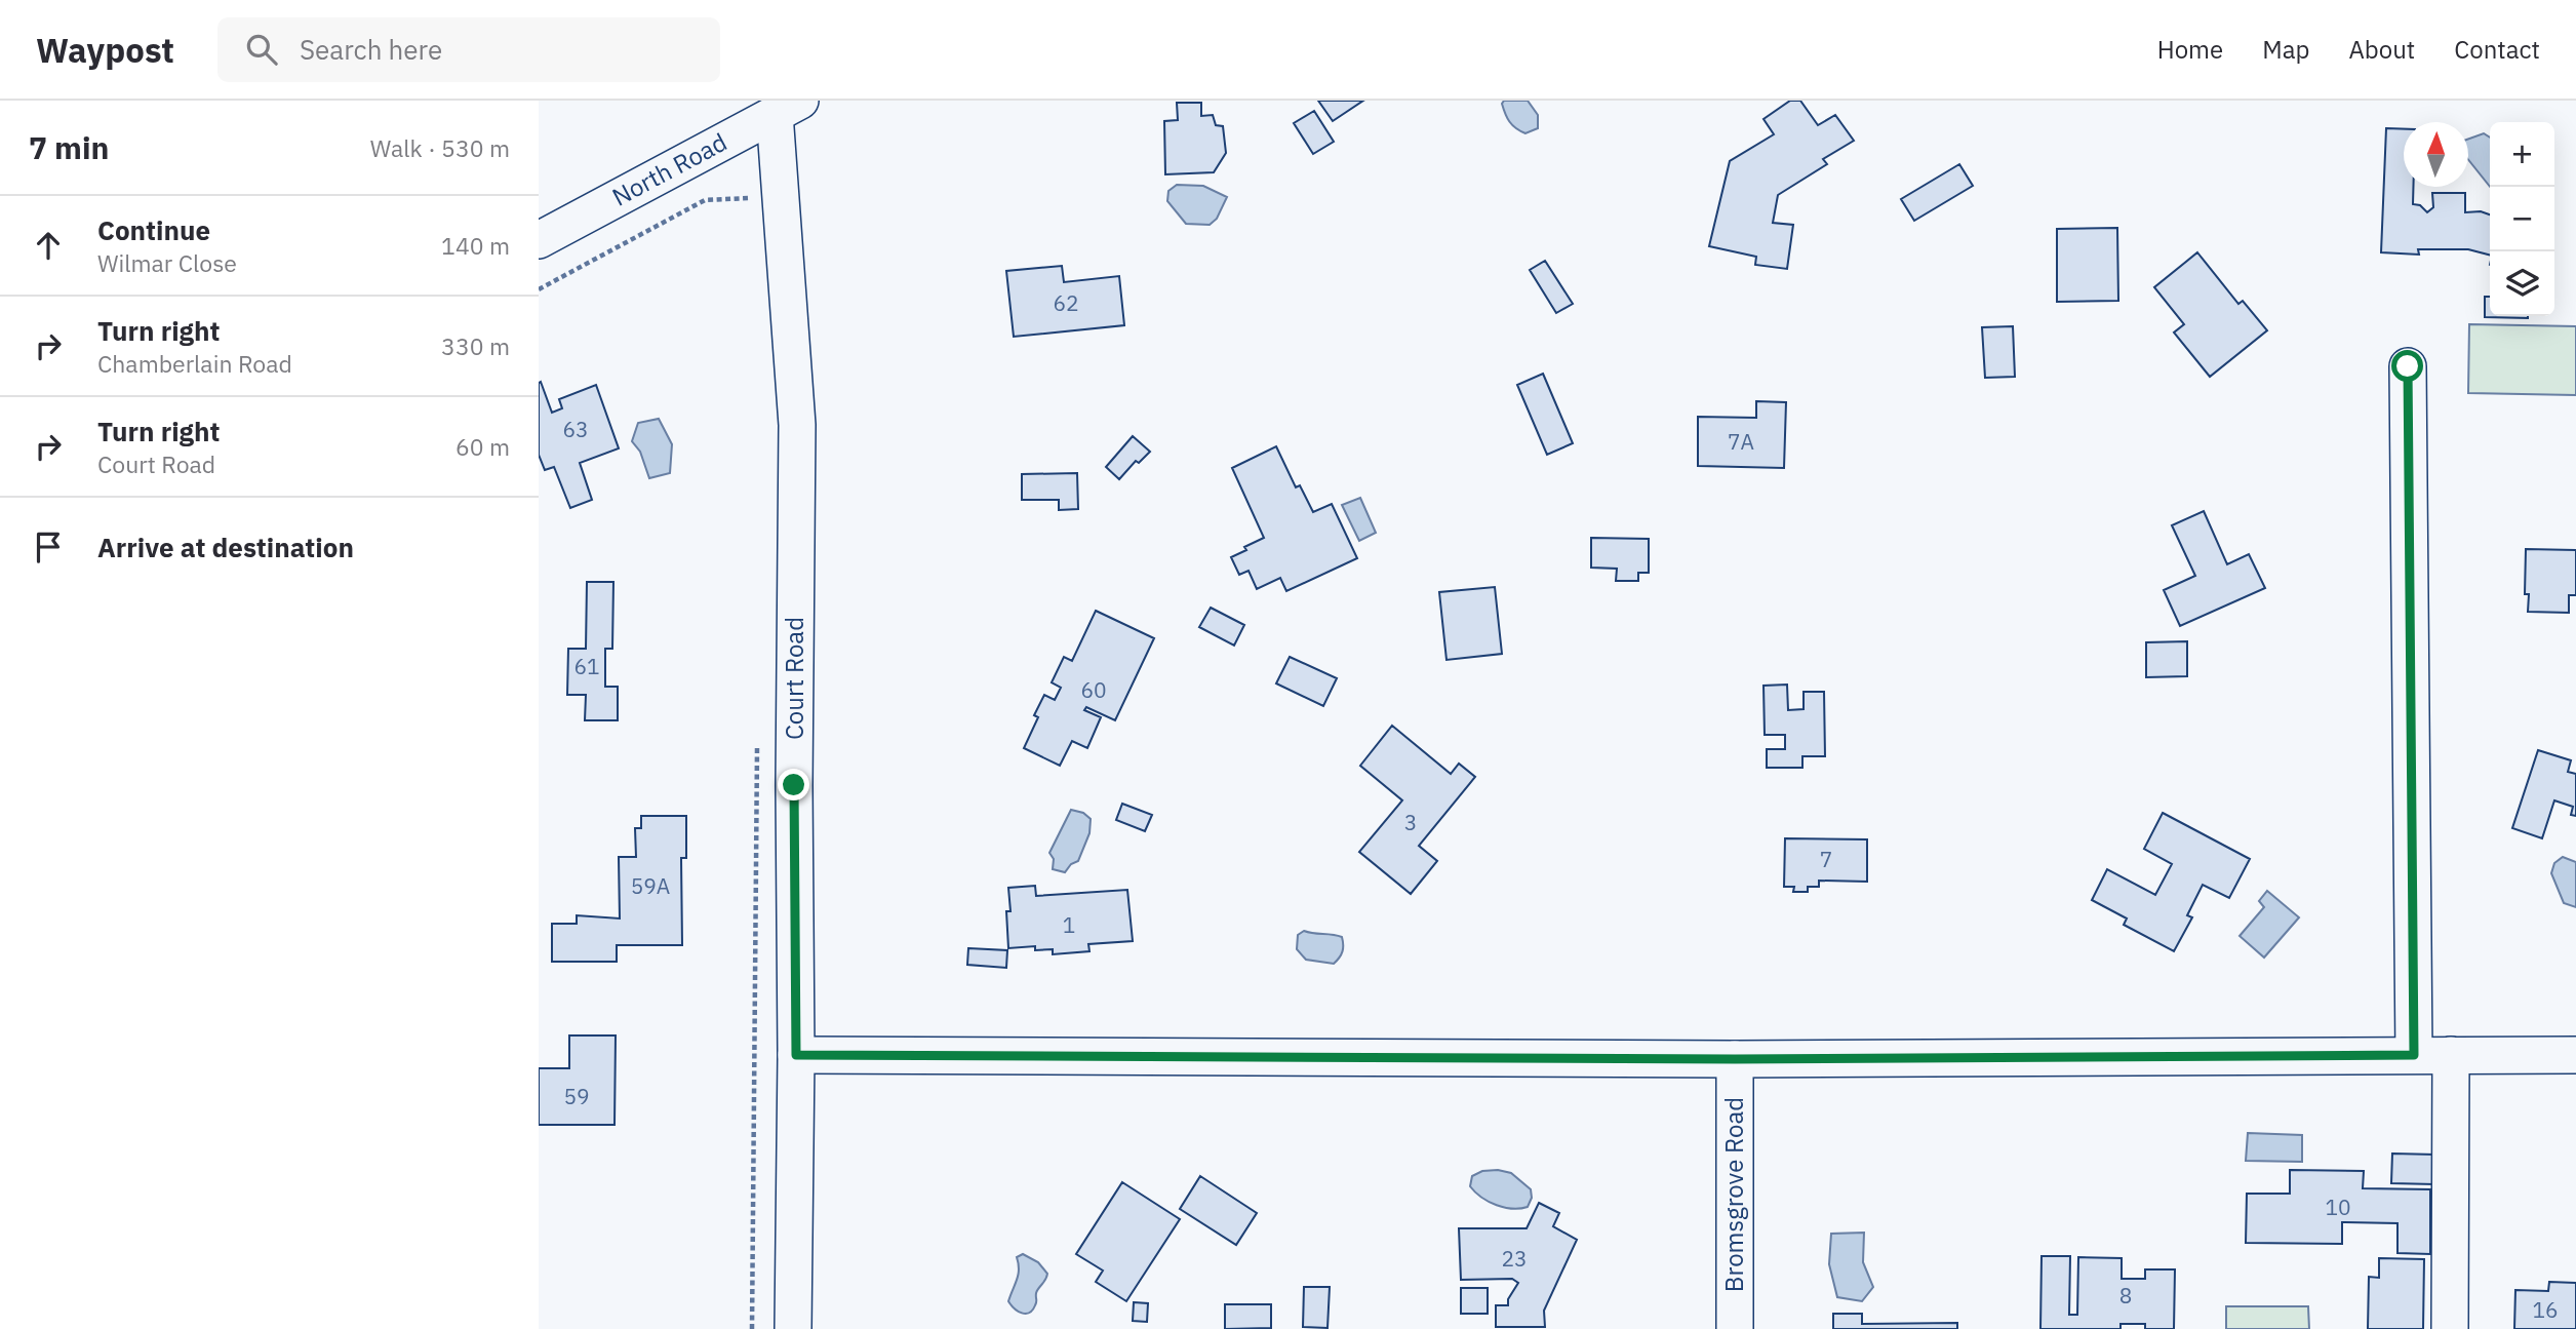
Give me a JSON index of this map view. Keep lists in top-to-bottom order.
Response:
{
  "streets": {
    "street": ["North Road", "Court Road", "Bromsgrove Road"]
  },
  "crossings": [
    ["North Road", "Court Road"]
  ],
  "house_numbers": [
    "62",
    "63",
    "7A",
    "61",
    "60",
    "3",
    "7",
    "59A",
    "1",
    "59",
    "10",
    "23",
    "8",
    "16"
  ],
  "north": "top",
  "page": {
    "header": "Waypost",
    "search": "Search here",
    "nav": [
      "Home",
      "Map",
      "About",
      "Contact"
    ],
    "heading": ["7 min", "Walk · 530 m"],
    "map_buttons": ["+", "−"],
    "list": [
      ["Continue", "Wilmar Close", "140 m"],
      ["Turn right", "Chamberlain Road", "330 m"],
      ["Turn right", "Court Road", "60 m"],
      "Arrive at destination"
    ]
  }
}
